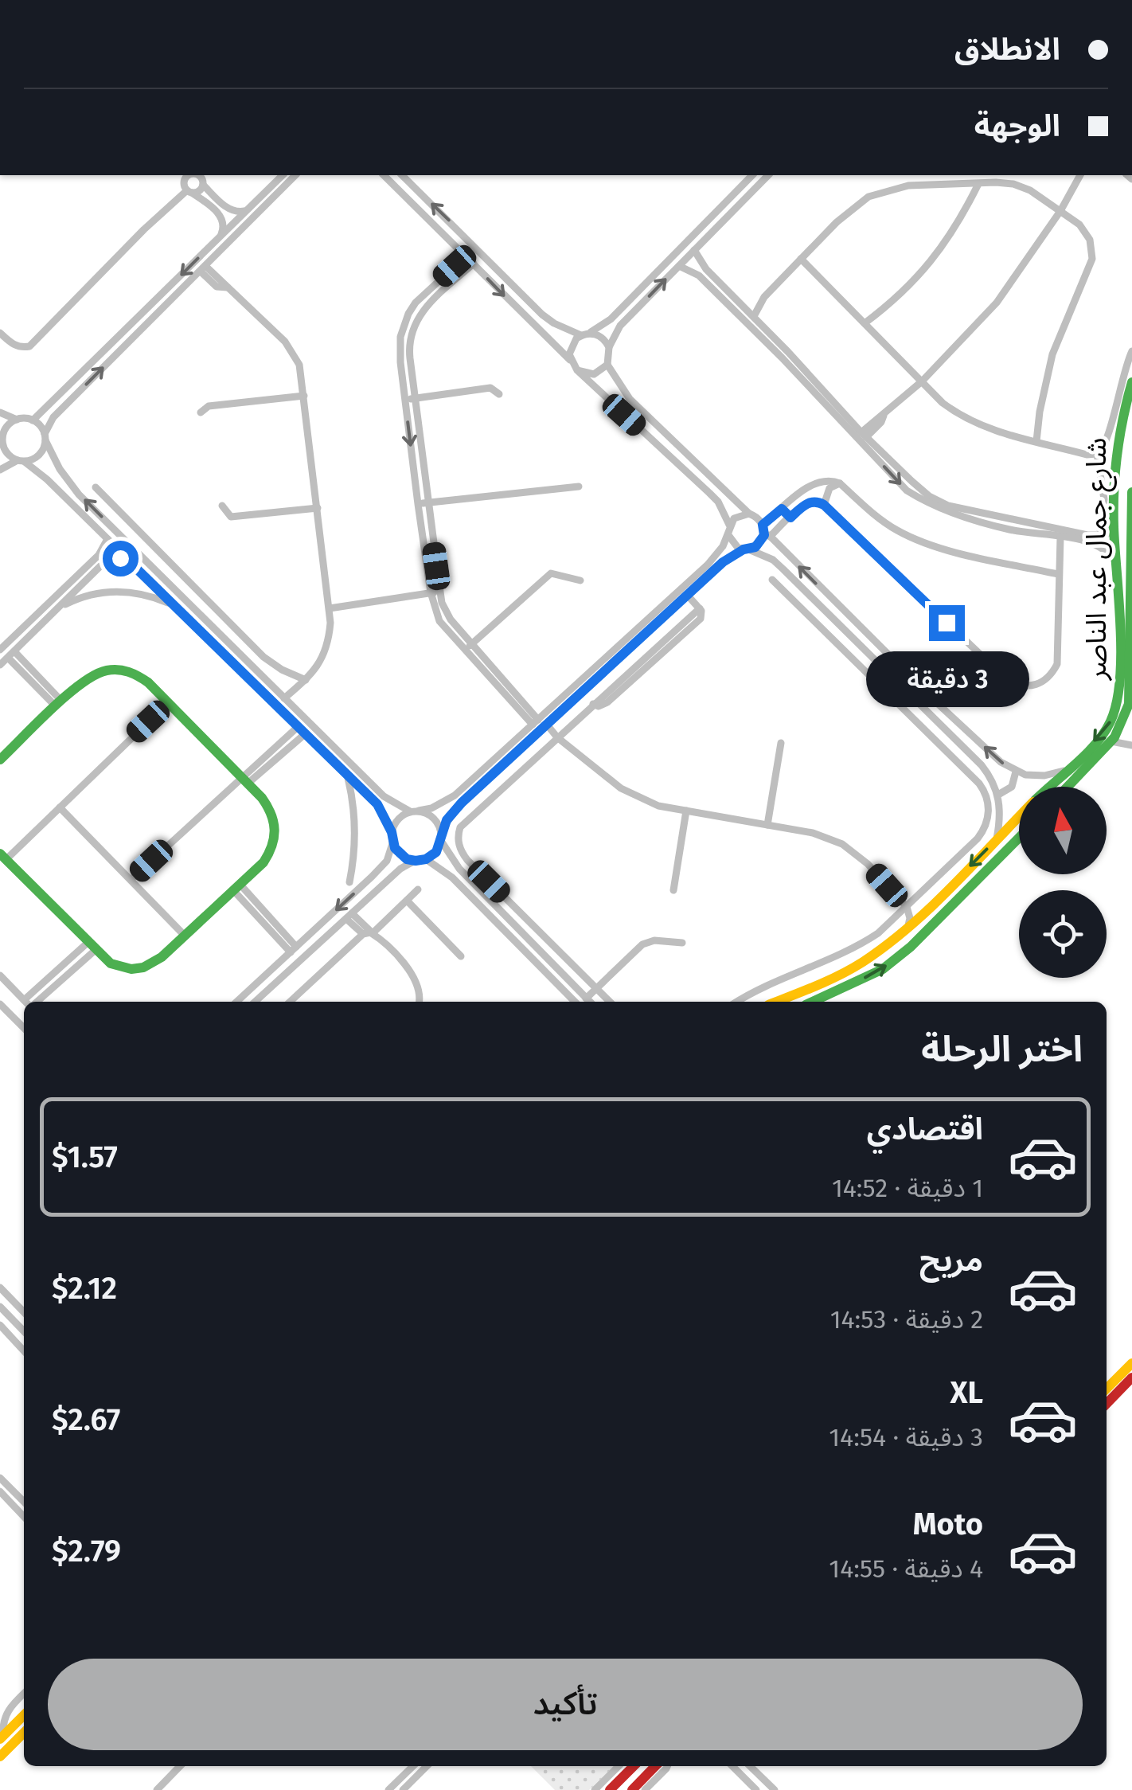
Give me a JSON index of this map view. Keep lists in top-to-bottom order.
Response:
{
  "streets": {
    "main road": ["شارع جمال عبد الناصر"]
  },
  "north": "top",
  "page": {
    "banner": ["الانطلاق", "الوجهة"],
    "bubble": "3 دقيقة",
    "heading": "اختر الرحلة",
    "list": [
      {
        "name": "اقتصادي",
        "note": "1 دقيقة · 14:52",
        "value": "$1.57"
      },
      {
        "name": "مريح",
        "note": "2 دقيقة · 14:53",
        "value": "$2.12"
      },
      {
        "name": "XL",
        "note": "3 دقيقة · 14:54",
        "value": "$2.67"
      },
      {
        "name": "Moto",
        "note": "4 دقيقة · 14:55",
        "value": "$2.79"
      }
    ],
    "buttons": "تأكيد"
  }
}
